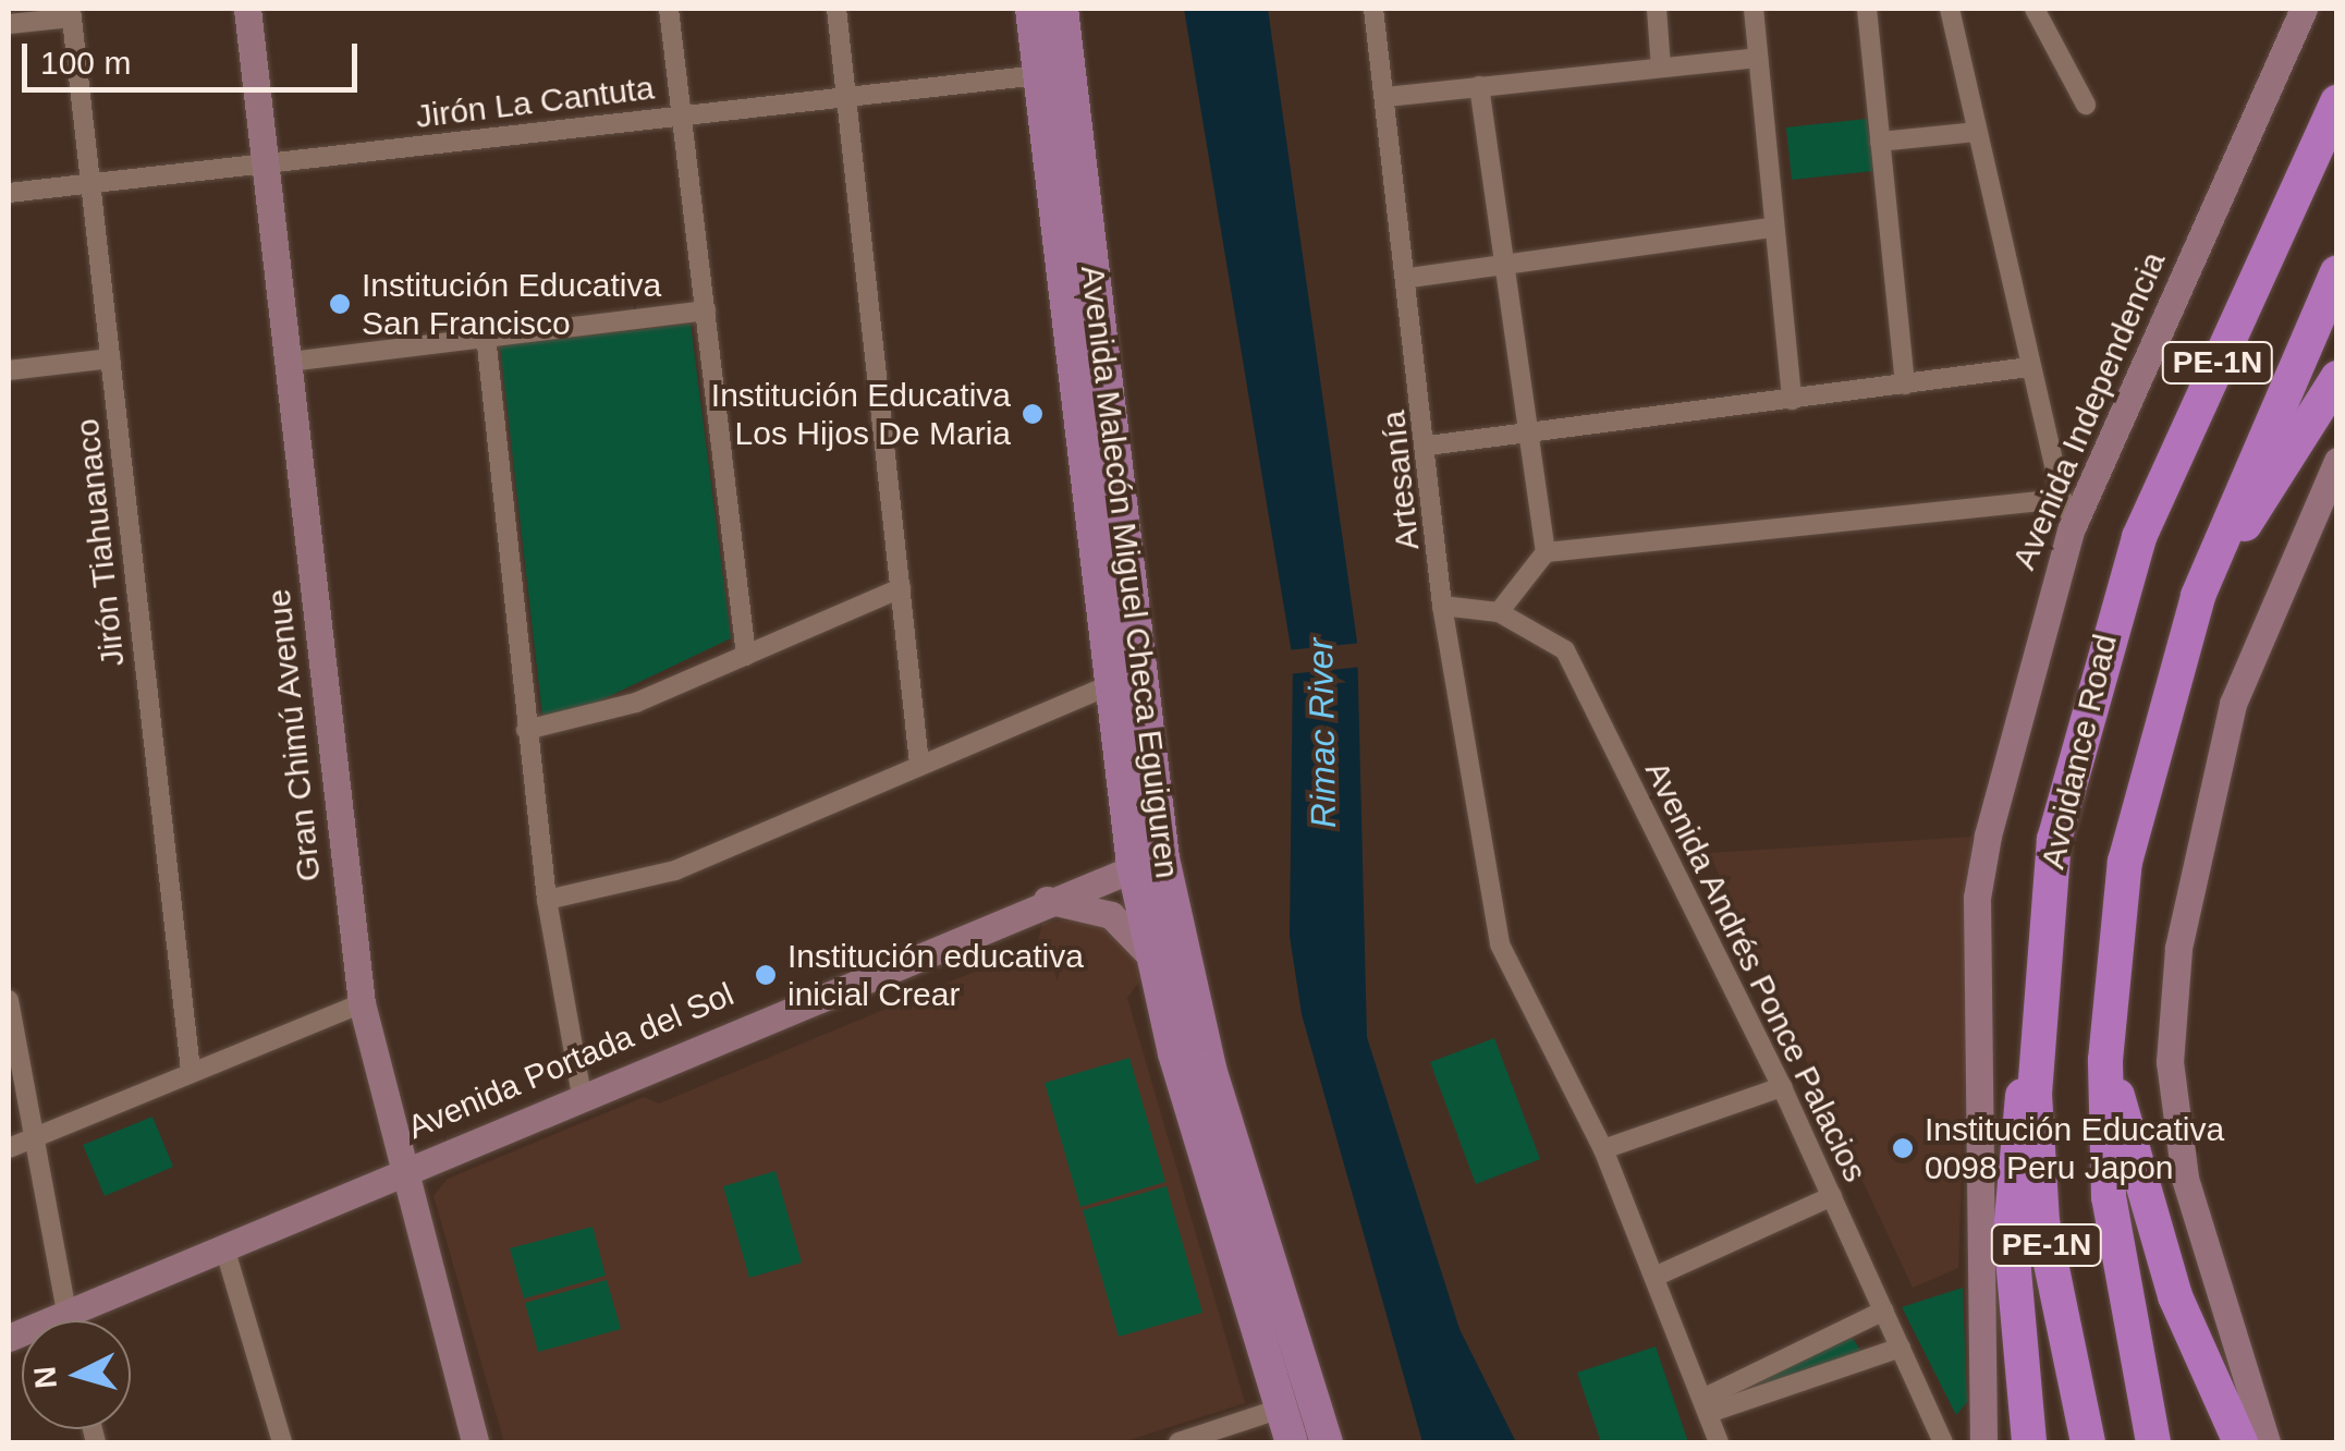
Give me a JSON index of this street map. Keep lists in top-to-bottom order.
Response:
{
  "streets": {
    "highway": ["PE-1N", "Avoidance Road"],
    "main road": ["Avenida Malecón Miguel Checa Eguiguren"],
    "street": [
      "Jirón La Cantuta",
      "Avenida Independencia",
      "Artesanía",
      "Jirón Tiahuanaco",
      "Gran Chimú Avenue",
      "Avenida Andrés Ponce Palacios",
      "Avenida Portada del Sol"
    ]
  },
  "crossings": [
    ["Jirón La Cantuta", "Jirón Tiahuanaco"],
    ["Jirón La Cantuta", "Avenida Malecón Miguel Checa Eguiguren"],
    ["Jirón La Cantuta", "Gran Chimú Avenue"],
    ["Artesanía", "Avenida Andrés Ponce Palacios"],
    ["Avenida Malecón Miguel Checa Eguiguren", "Avenida Portada del Sol"],
    ["Gran Chimú Avenue", "Avenida Portada del Sol"]
  ],
  "water": ["Rimac River"],
  "places": [
    "Institución Educativa San Francisco",
    "Institución Educativa Los Hijos De Maria",
    "Institución educativa inicial Crear",
    "Institución Educativa 0098 Peru Japon"
  ],
  "scale_bar": "100 m",
  "north": "left"
}
